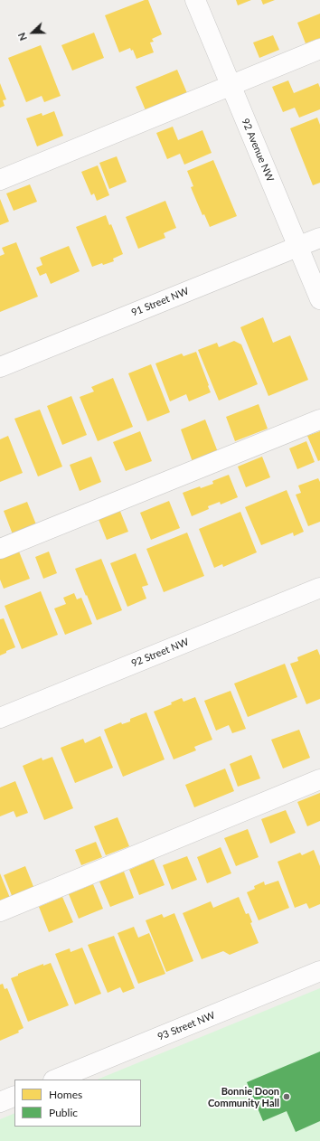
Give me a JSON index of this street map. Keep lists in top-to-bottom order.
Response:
{
  "streets": {
    "street": [
      "92 Avenue NW",
      "91 Street NW",
      "92 Street NW",
      "93 Street NW"
    ]
  },
  "crossings": [
    ["92 Avenue NW", "91 Street NW"]
  ],
  "places": ["Bonnie Doon Community Hall"],
  "legend": ["Homes", "Public"],
  "north": "left"
}
